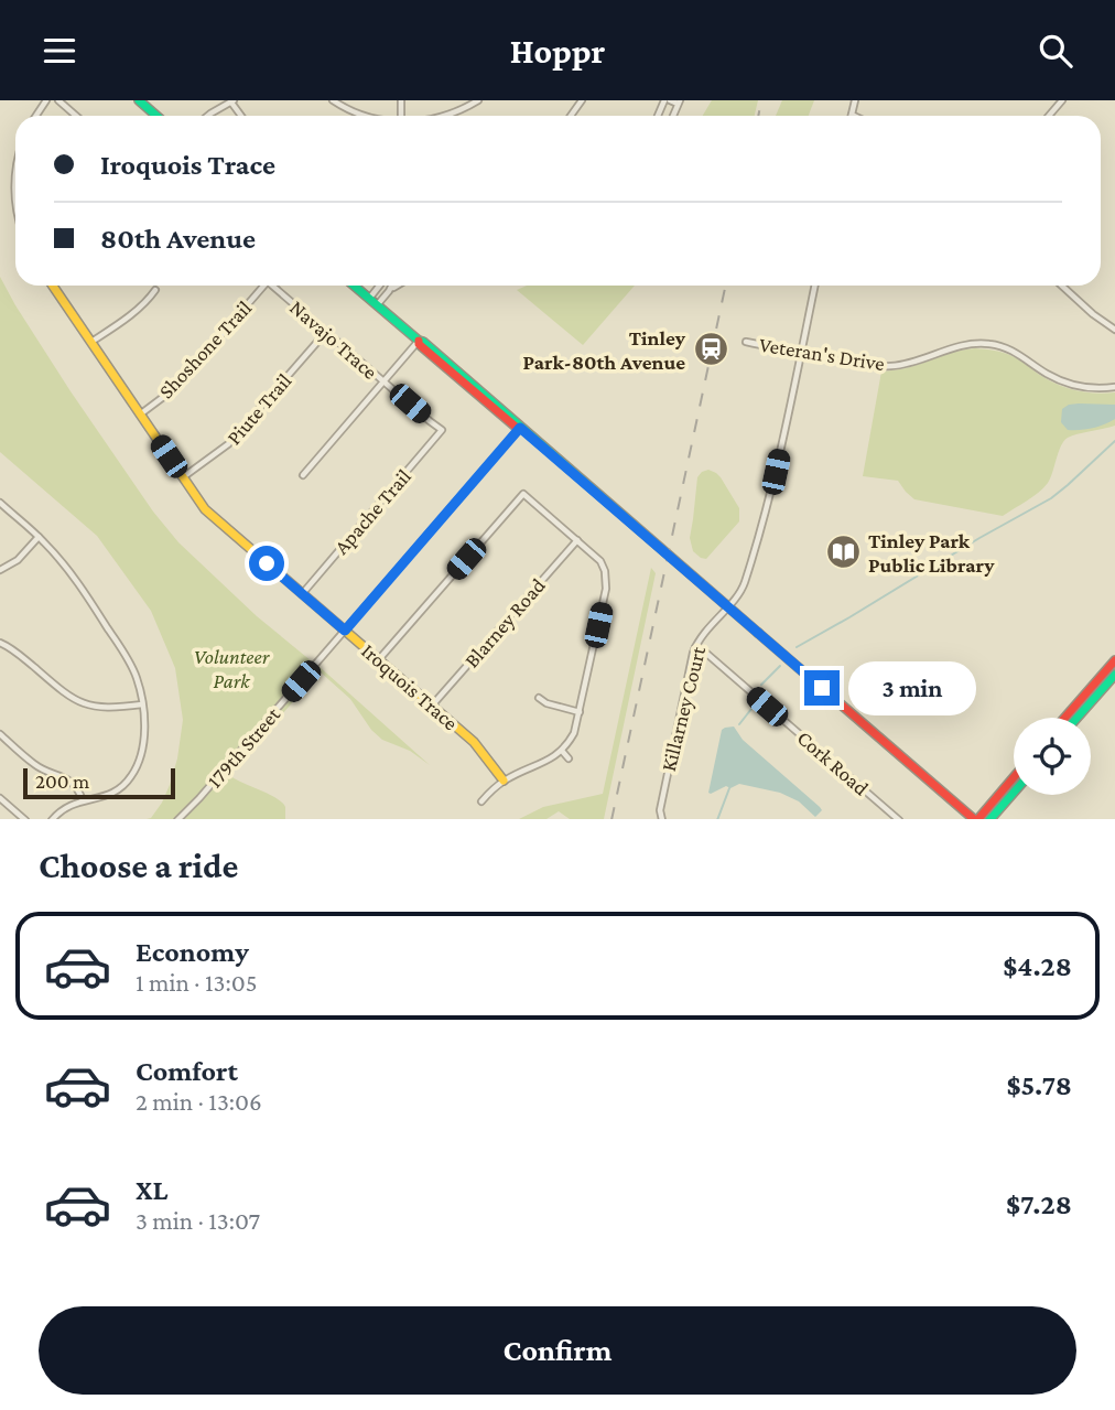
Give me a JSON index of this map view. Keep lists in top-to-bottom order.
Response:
{
  "streets": {
    "street": [
      "Navajo Trace",
      "Shoshone Trail",
      "Veteran's Drive",
      "Piute Trail",
      "Apache Trail",
      "Blarney Road",
      "Iroquois Trace",
      "Killarney Court",
      "179th Street",
      "Cork Road"
    ]
  },
  "crossings": [
    ["Navajo Trace", "Piute Trail"],
    ["Navajo Trace", "Apache Trail"],
    ["Shoshone Trail", "Iroquois Trace"],
    ["Veteran's Drive", "Killarney Court"],
    ["Piute Trail", "Iroquois Trace"],
    ["Apache Trail", "Iroquois Trace"],
    ["Blarney Road", "Iroquois Trace"],
    ["Iroquois Trace", "179th Street"],
    ["Killarney Court", "Cork Road"]
  ],
  "parks": ["Volunteer Park"],
  "places": {
    "station": ["Tinley Park-80th Avenue"],
    "library": ["Tinley Park Public Library"]
  },
  "scale_bar": "200 m",
  "page": {
    "header": "Hoppr",
    "banner": ["Iroquois Trace", "80th Avenue"],
    "bubble": "3 min",
    "scale": "200 m",
    "heading": "Choose a ride",
    "list": [
      {
        "name": "Economy",
        "note": "1 min · 13:05",
        "value": "$4.28"
      },
      {
        "name": "Comfort",
        "note": "2 min · 13:06",
        "value": "$5.78"
      },
      {
        "name": "XL",
        "note": "3 min · 13:07",
        "value": "$7.28"
      }
    ],
    "buttons": "Confirm"
  }
}
